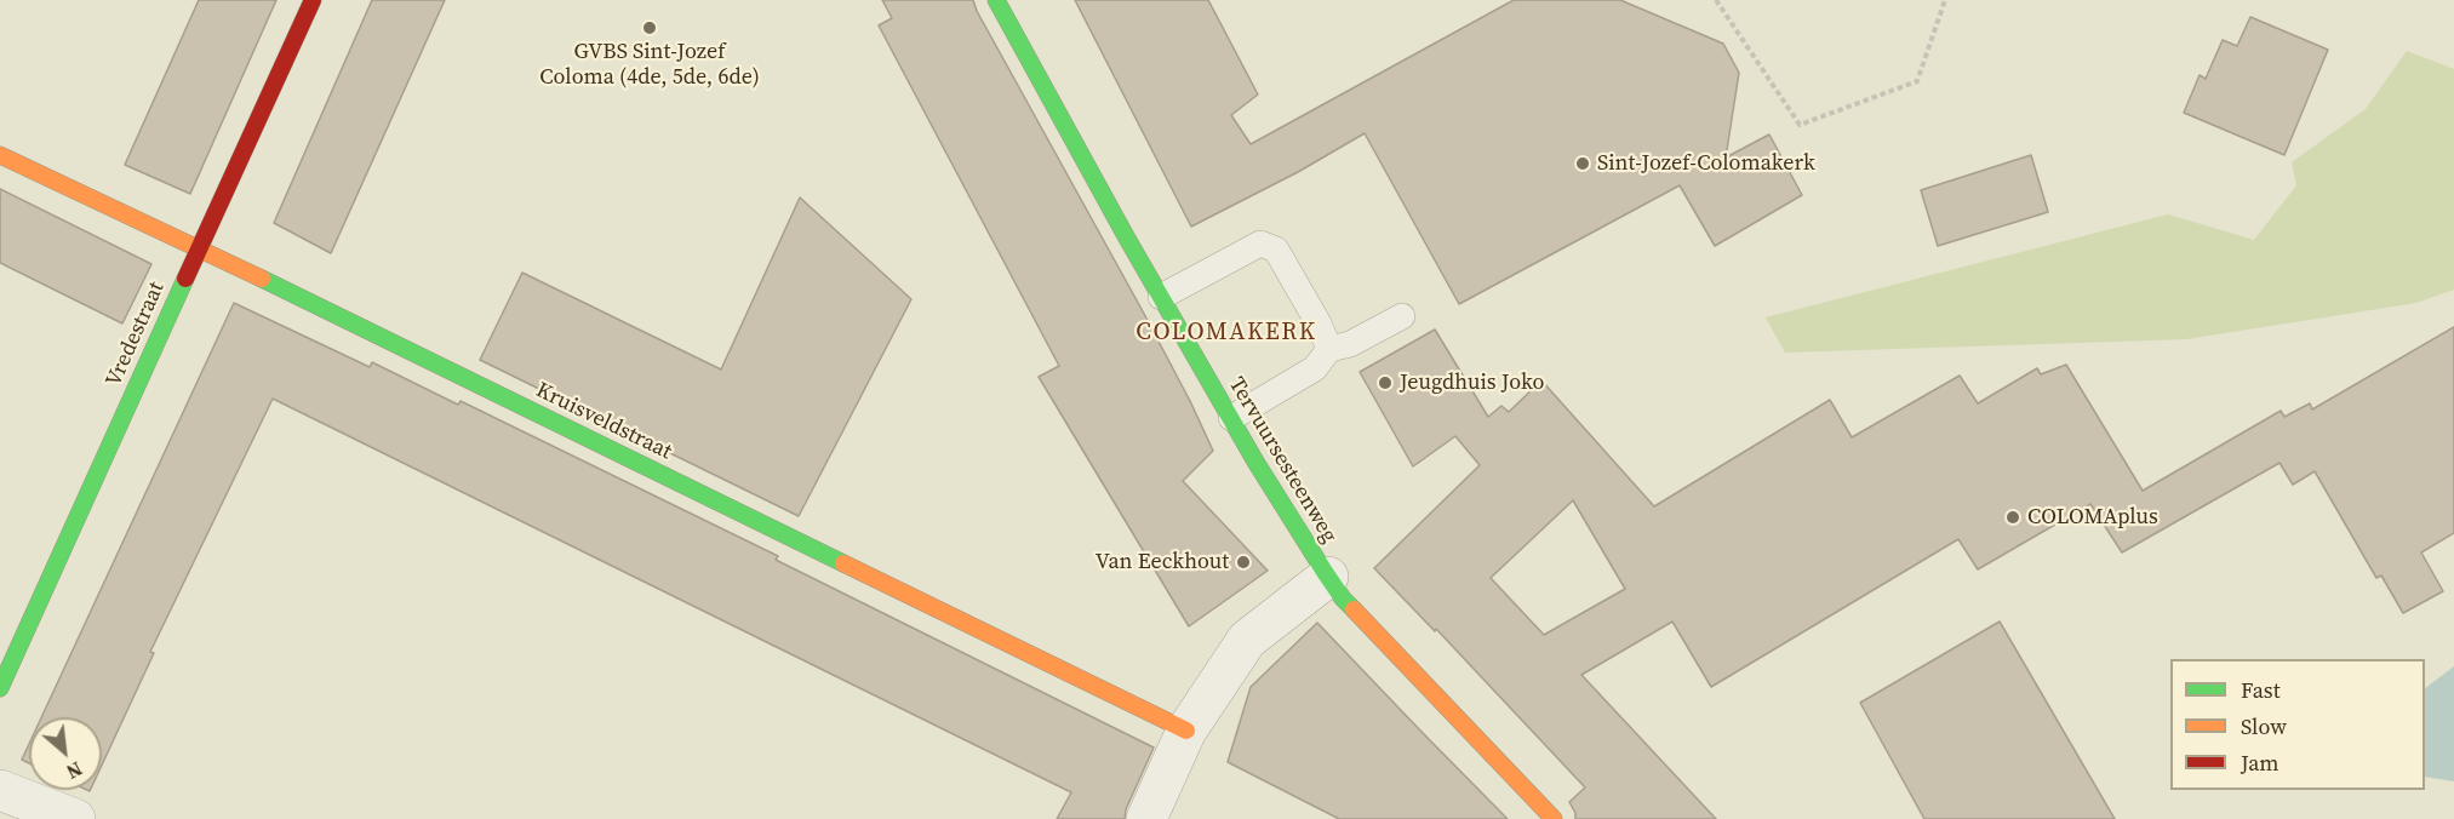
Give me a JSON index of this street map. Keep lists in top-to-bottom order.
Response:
{
  "streets": {
    "street": ["Vredestraat", "Kruisveldstraat", "Tervuursesteenweg"]
  },
  "crossings": [
    ["Vredestraat", "Kruisveldstraat"]
  ],
  "districts": ["COLOMAKERK"],
  "places": [
    "GVBS Sint-Jozef Coloma (4de, 5de, 6de)",
    "Sint-Jozef-Colomakerk",
    "Jeugdhuis Joko",
    "COLOMAplus",
    "Van Eeckhout"
  ],
  "legend": ["Fast", "Slow", "Jam"],
  "north": "bottom right"
}
